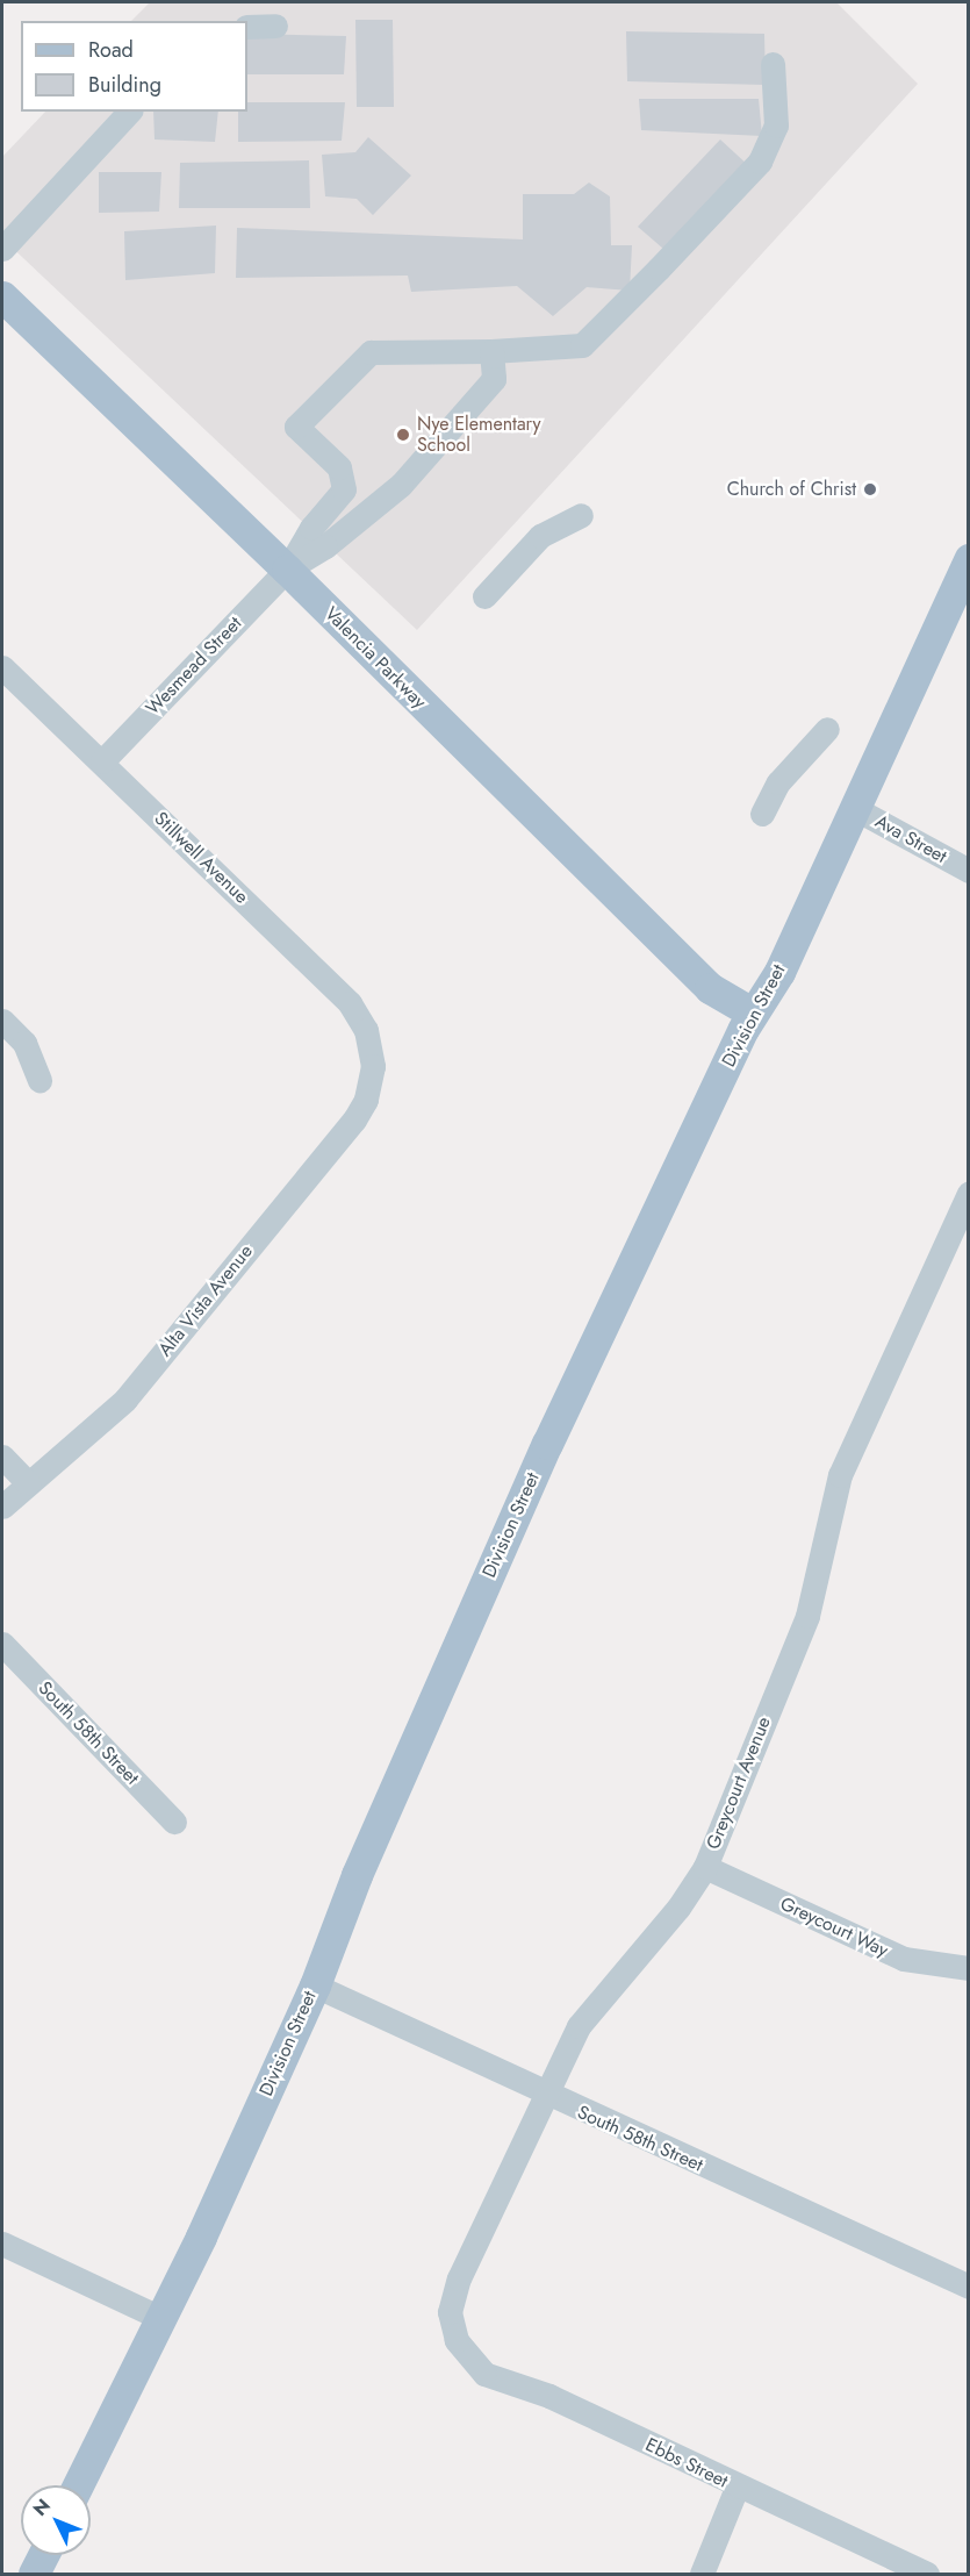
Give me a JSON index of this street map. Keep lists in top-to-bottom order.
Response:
{
  "streets": {
    "main road": ["Valencia Parkway", "Division Street"],
    "street": [
      "Wesmead Street",
      "Ava Street",
      "Stillwell Avenue",
      "Alta Vista Avenue",
      "South 58th Street",
      "Greycourt Avenue",
      "Greycourt Way",
      "Ebbs Street"
    ]
  },
  "crossings": [
    ["Valencia Parkway", "Wesmead Street"],
    ["Valencia Parkway", "Division Street"],
    ["Wesmead Street", "Stillwell Avenue"],
    ["Ava Street", "Division Street"],
    ["Stillwell Avenue", "Alta Vista Avenue"],
    ["Division Street", "South 58th Street"],
    ["South 58th Street", "Greycourt Avenue"],
    ["Greycourt Avenue", "Greycourt Way"],
    ["Greycourt Avenue", "Ebbs Street"]
  ],
  "places": ["Nye Elementary School", "Church of Christ"],
  "legend": ["Road", "Building"],
  "north": "top left"
}
